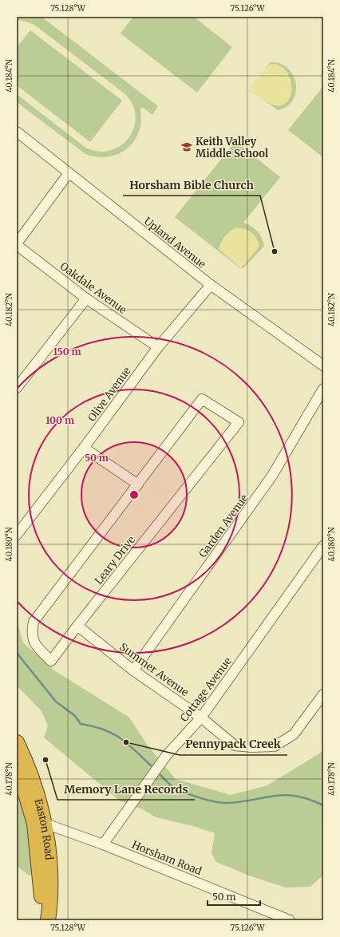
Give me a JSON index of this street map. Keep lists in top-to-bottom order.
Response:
{
  "streets": {
    "highway": ["Easton Road"],
    "street": [
      "Upland Avenue",
      "Oakdale Avenue",
      "Olive Avenue",
      "Garden Avenue",
      "Leary Drive",
      "Summer Avenue",
      "Cottage Avenue",
      "Horsham Road"
    ]
  },
  "crossings": [
    ["Upland Avenue", "Olive Avenue"],
    ["Oakdale Avenue", "Olive Avenue"],
    ["Garden Avenue", "Summer Avenue"],
    ["Leary Drive", "Summer Avenue"],
    ["Summer Avenue", "Cottage Avenue"],
    ["Cottage Avenue", "Horsham Road"],
    ["Easton Road", "Horsham Road"]
  ],
  "places": {
    "school or university": ["Keith Valley Middle School"],
    "other": ["Horsham Bible Church", "Pennypack Creek", "Memory Lane Records"]
  },
  "scale_bar": "50 m",
  "coordinates": [
    "75.128°W",
    "75.126°W",
    "40.184°N",
    "40.182°N",
    "40.180°N",
    "40.178°N"
  ],
  "rings": ["150 m", "100 m", "50 m"]
}
